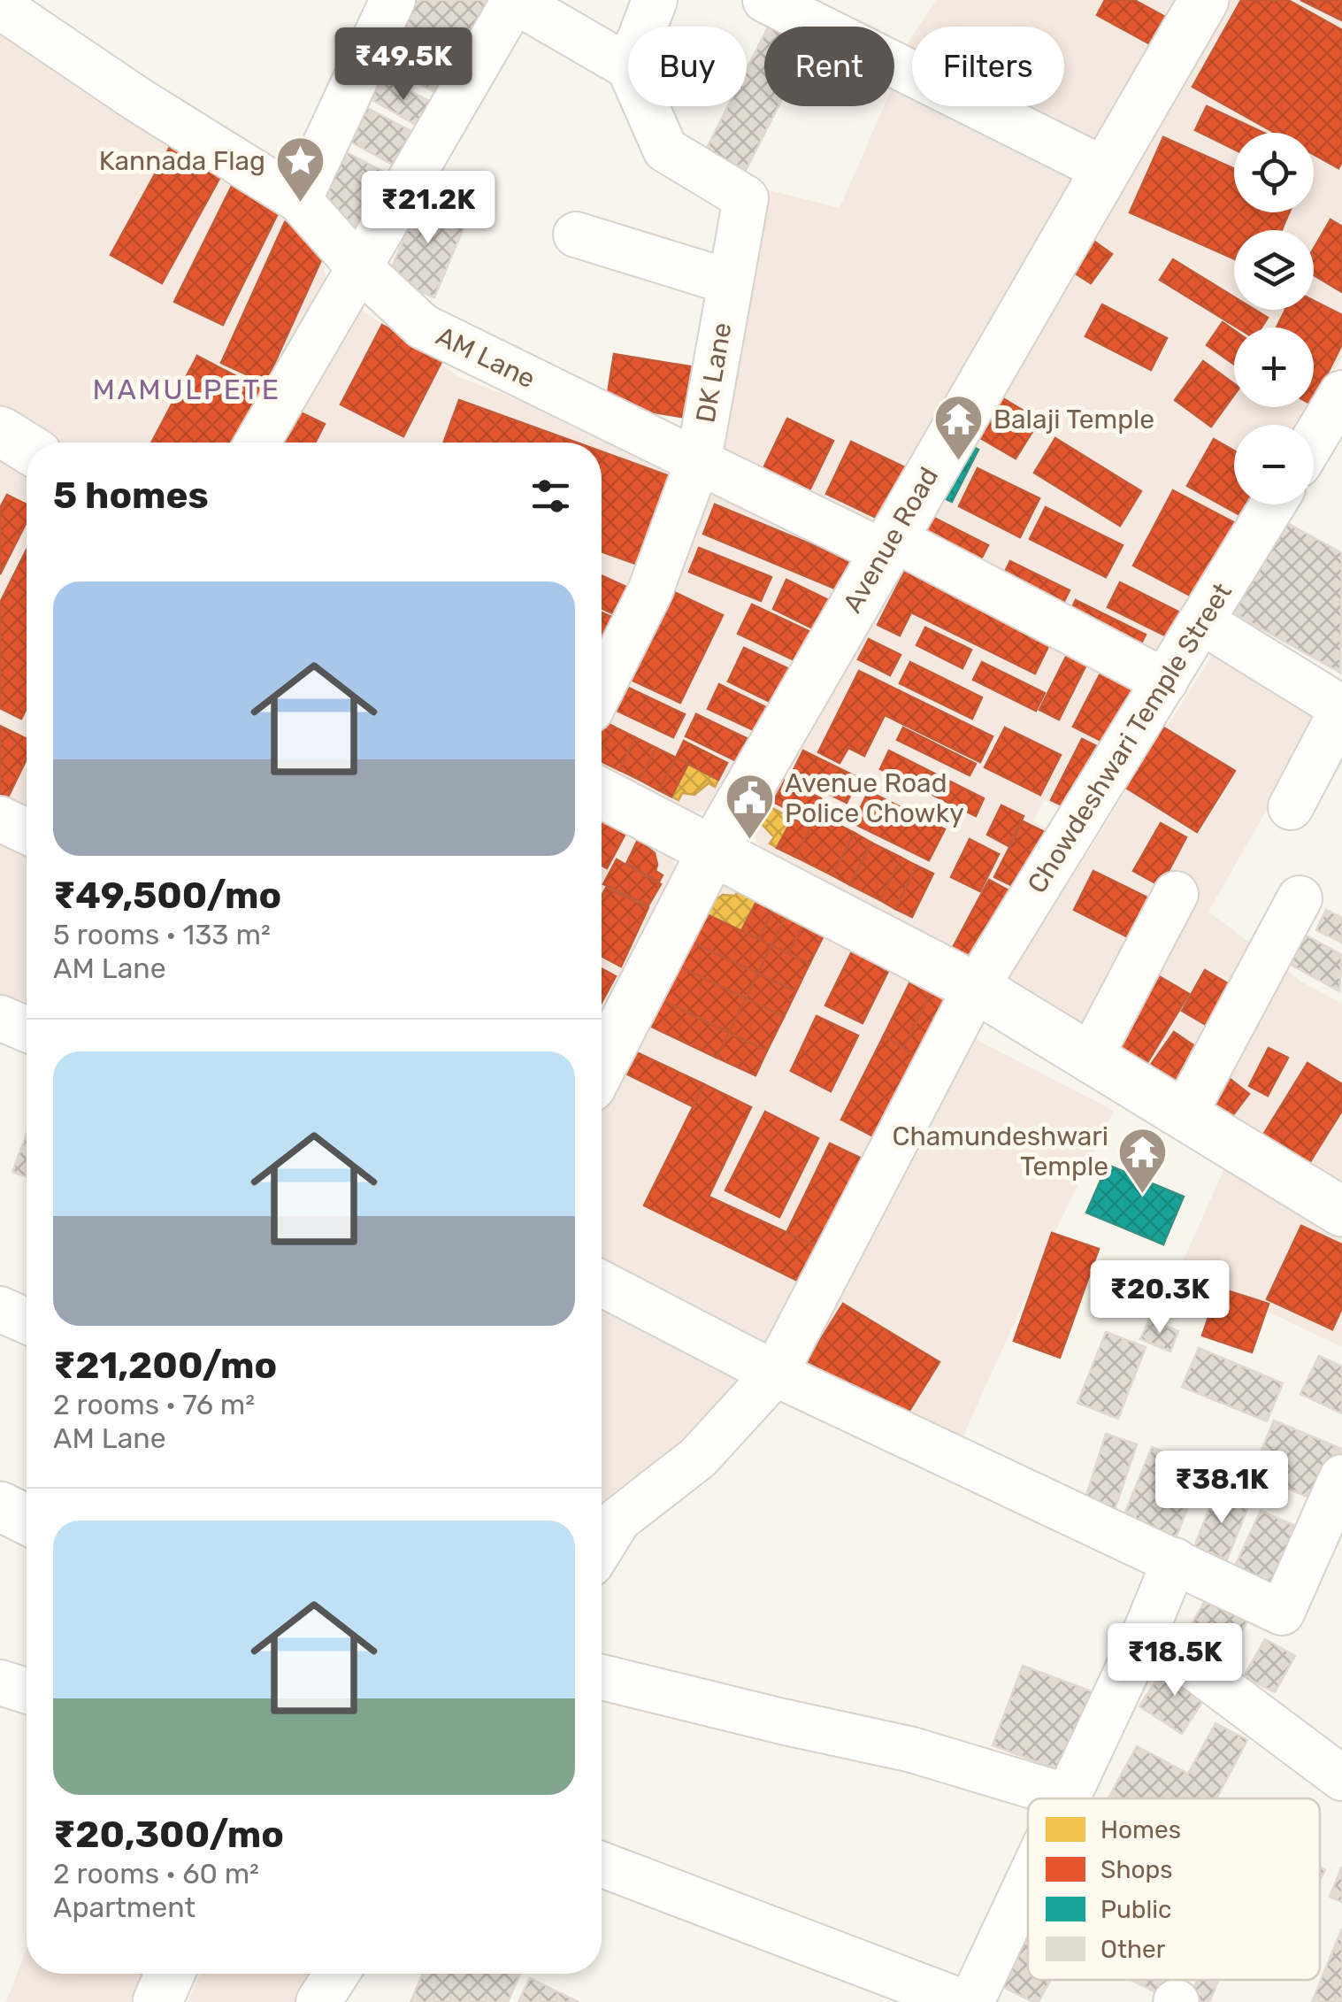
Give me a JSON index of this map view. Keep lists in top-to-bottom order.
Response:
{
  "streets": {
    "street": [
      "AM Lane",
      "DK Lane",
      "Avenue Road",
      "Chowdeshwari Temple Street"
    ]
  },
  "crossings": [
    ["AM Lane", "DK Lane"],
    ["AM Lane", "Avenue Road"],
    ["AM Lane", "Chowdeshwari Temple Street"]
  ],
  "districts": ["MAMULPETE"],
  "places": {
    "place": ["Kannada Flag"],
    "temple": ["Balaji Temple", "Chamundeshwari Temple"],
    "public building": ["Avenue Road Police Chowky"]
  },
  "legend": [
    "Homes",
    "Shops",
    "Public",
    "Other"
  ],
  "page": {
    "chip": ["Buy", "Rent", "Filters"],
    "price": [
      "₹49.5K",
      "₹21.2K",
      "₹20.3K",
      "₹38.1K",
      "₹18.5K"
    ],
    "map_buttons": ["+", "−"],
    "heading": "5 homes",
    "list": [
      {
        "name": "₹49,500/mo",
        "note": "5 rooms · 133 m² · AM Lane"
      },
      {
        "name": "₹21,200/mo",
        "note": "2 rooms · 76 m² · AM Lane"
      },
      {
        "name": "₹20,300/mo",
        "note": "2 rooms · 60 m² · Apartment"
      }
    ]
  }
}
